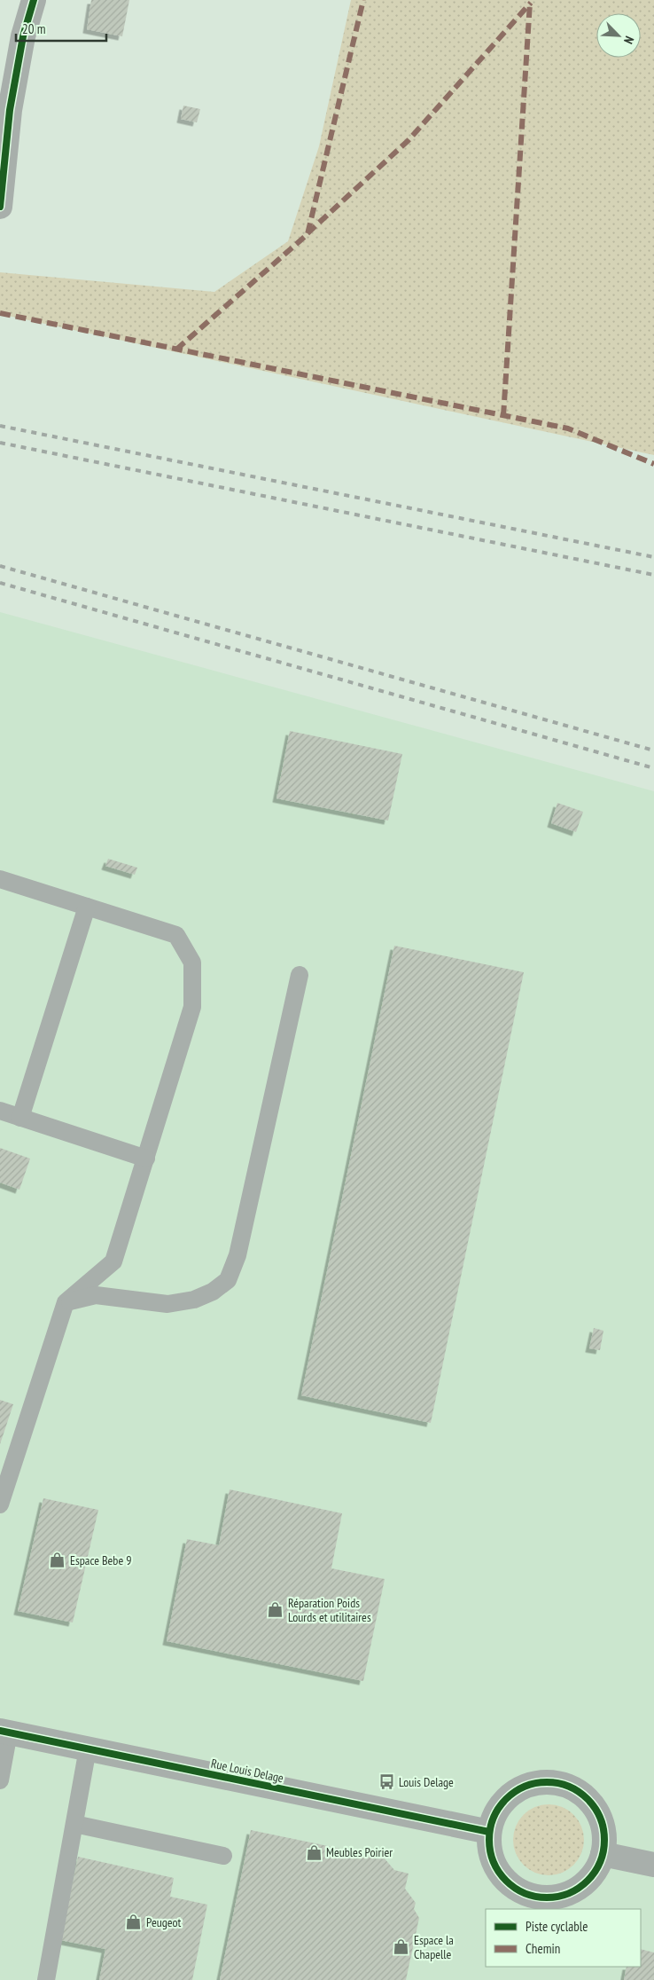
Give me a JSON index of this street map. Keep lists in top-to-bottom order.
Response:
{
  "streets": {
    "street": ["Rue Louis Delage"]
  },
  "places": {
    "shop": [
      "Espace Bebe 9",
      "Réparation Poids Lourds et utilitaires",
      "Meubles Poirier",
      "Peugeot",
      "Espace la Chapelle"
    ],
    "bus stop": ["Louis Delage"]
  },
  "legend": ["Piste cyclable", "Chemin"],
  "scale_bar": "20 m",
  "north": "bottom right"
}
